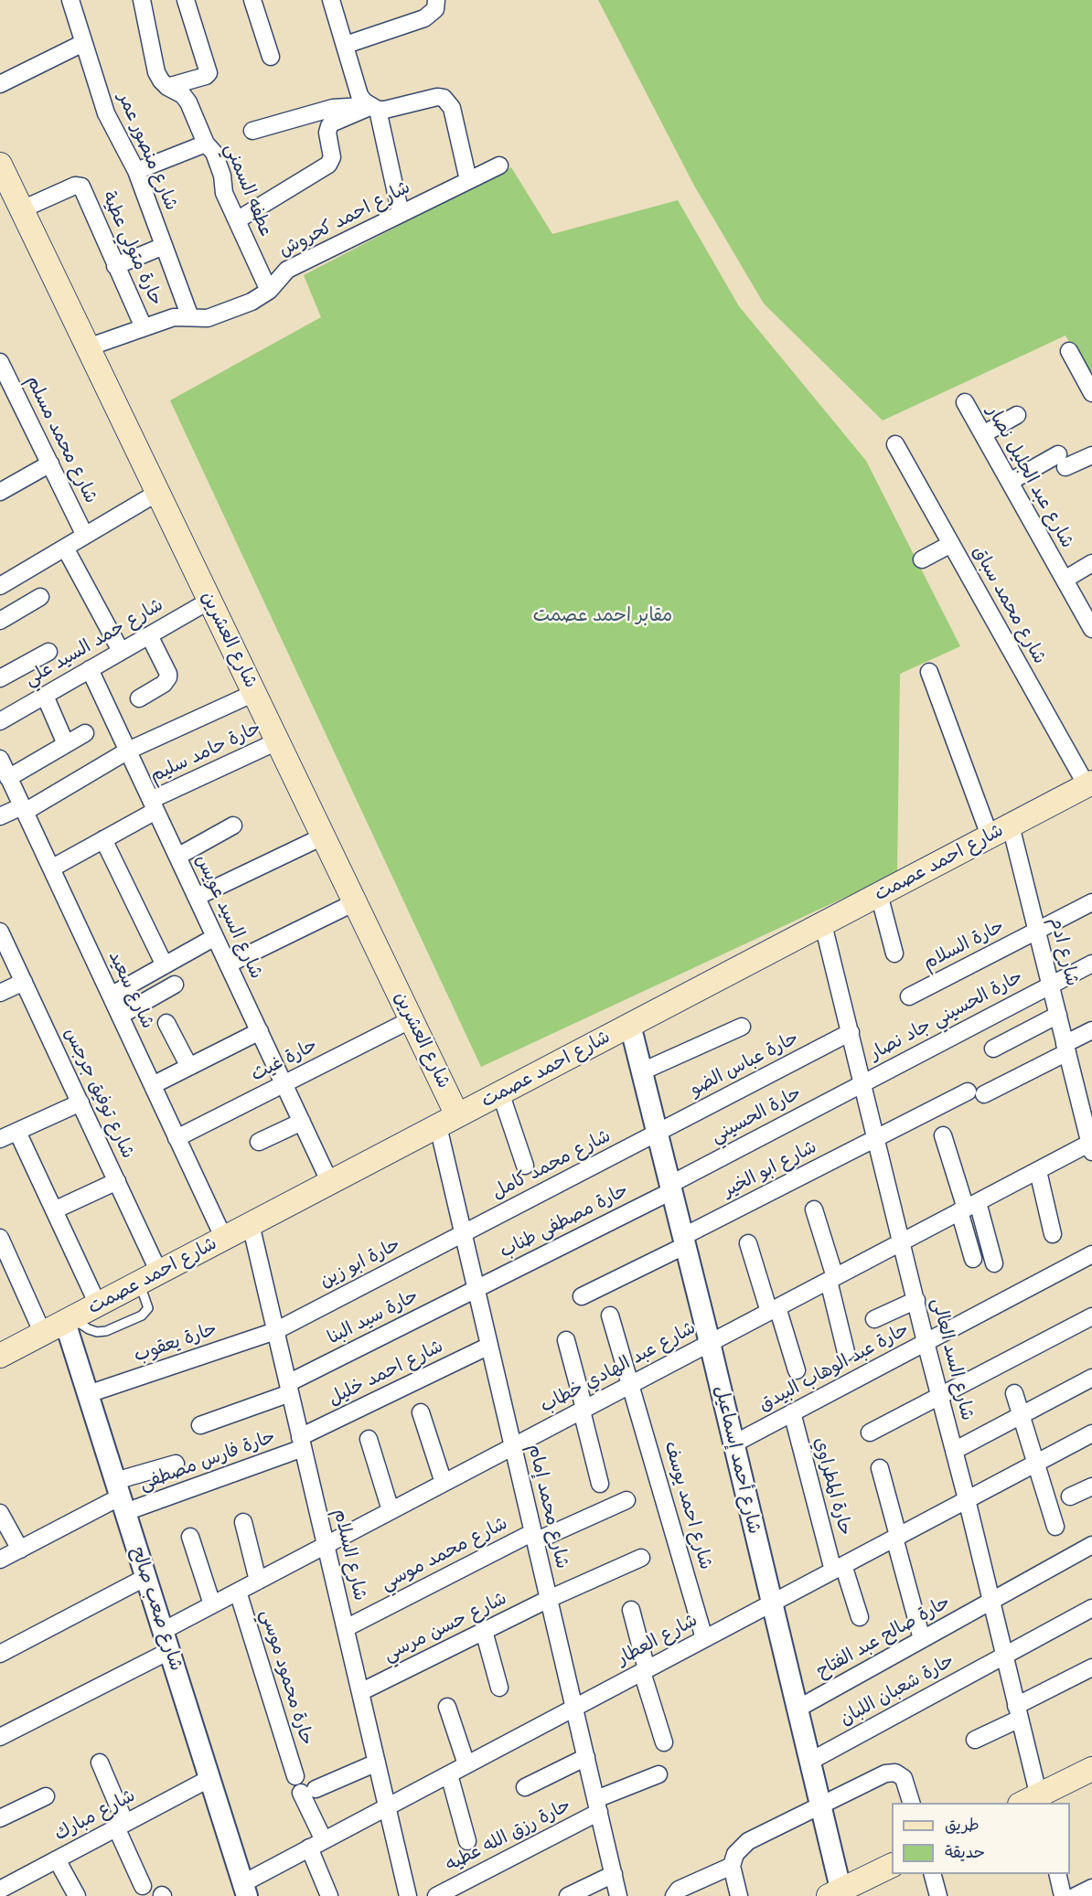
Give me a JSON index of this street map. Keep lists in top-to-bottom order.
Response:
{
  "streets": {
    "main road": ["شارع العشرين", "شارع احمد عصمت"],
    "street": [
      "شارع منصور عمر",
      "عطفه السمني",
      "شارع احمد كحروش",
      "حارة متولي عطية",
      "شارع محمد مسلم",
      "شارع عبد الجليل نصار",
      "شارع محمد سباق",
      "شارع حمد السيد علي",
      "حارة حامد سليم",
      "شارع السيد عويس",
      "حارة السلام",
      "شارع ادم",
      "شارع سعيد",
      "حارة الحسيني جاد نصار",
      "حارة غيث",
      "حارة عباس الضو",
      "شارع توفيق جرجس",
      "حارة الحسيني",
      "شارع محمد كامل",
      "شارع ابو الخير",
      "حارة مصطفى طناب",
      "حارة ابو زين",
      "حارة سيد البنا",
      "حارة يعقوب",
      "شارع السد العالى",
      "شارع عبد الهادي خطاب",
      "حارة عبد الوهاب البيدق",
      "شارع احمد خليل",
      "شارع أحمد إسماعيل",
      "حارة فارس مصطفى",
      "حارة المطراوي",
      "شارع احمد يوسف",
      "شارع محمد إمام",
      "شارع محمد موسي",
      "شارع السلام",
      "شارع صعب صالح",
      "شارع حسن مرسي",
      "حارة صالح عبد الفتاح",
      "شارع العطار",
      "حارة محمود موسي",
      "حارة شعبان اللبان",
      "شارع مبارك",
      "حارة رزق الله عطيه"
    ]
  },
  "crossings": [
    ["شارع منصور عمر", "عطفه السمني"],
    ["شارع منصور عمر", "شارع احمد كحروش"],
    ["عطفه السمني", "شارع احمد كحروش"],
    ["شارع احمد كحروش", "حارة متولي عطية"],
    ["شارع احمد كحروش", "شارع العشرين"],
    ["حارة متولي عطية", "شارع العشرين"],
    ["شارع محمد سباق", "شارع احمد عصمت"],
    ["شارع العشرين", "شارع حمد السيد علي"],
    ["شارع العشرين", "حارة حامد سليم"],
    ["شارع العشرين", "شارع احمد عصمت"],
    ["شارع العشرين", "حارة غيث"],
    ["شارع العشرين", "شارع محمد إمام"],
    ["شارع حمد السيد علي", "شارع السيد عويس"],
    ["حارة حامد سليم", "شارع السيد عويس"],
    ["حارة حامد سليم", "شارع سعيد"],
    ["شارع احمد عصمت", "شارع السيد عويس"],
    ["شارع احمد عصمت", "شارع ادم"],
    ["شارع احمد عصمت", "شارع سعيد"],
    ["شارع احمد عصمت", "شارع توفيق جرجس"],
    ["شارع احمد عصمت", "شارع السد العالى"],
    ["شارع احمد عصمت", "شارع أحمد إسماعيل"],
    ["شارع احمد عصمت", "شارع محمد إمام"],
    ["شارع احمد عصمت", "شارع السلام"],
    ["شارع احمد عصمت", "شارع صعب صالح"],
    ["شارع السيد عويس", "حارة غيث"],
    ["حارة السلام", "شارع ادم"],
    ["شارع ادم", "حارة الحسيني جاد نصار"],
    ["شارع ادم", "شارع عبد الهادي خطاب"],
    ["شارع سعيد", "حارة غيث"],
    ["حارة الحسيني جاد نصار", "حارة الحسيني"],
    ["حارة الحسيني جاد نصار", "شارع السد العالى"],
    ["حارة عباس الضو", "شارع محمد كامل"],
    ["حارة عباس الضو", "شارع السد العالى"],
    ["حارة عباس الضو", "شارع أحمد إسماعيل"],
    ["حارة الحسيني", "حارة مصطفى طناب"],
    ["حارة الحسيني", "شارع السد العالى"],
    ["حارة الحسيني", "شارع أحمد إسماعيل"],
    ["شارع محمد كامل", "حارة ابو زين"],
    ["شارع محمد كامل", "شارع أحمد إسماعيل"],
    ["شارع محمد كامل", "شارع محمد إمام"],
    ["شارع ابو الخير", "شارع السد العالى"],
    ["شارع ابو الخير", "شارع أحمد إسماعيل"],
    ["حارة مصطفى طناب", "حارة سيد البنا"],
    ["حارة مصطفى طناب", "شارع أحمد إسماعيل"],
    ["حارة مصطفى طناب", "شارع محمد إمام"],
    ["حارة ابو زين", "حارة يعقوب"],
    ["حارة ابو زين", "شارع محمد إمام"],
    ["حارة ابو زين", "شارع السلام"],
    ["حارة سيد البنا", "شارع محمد إمام"],
    ["حارة سيد البنا", "شارع السلام"],
    ["حارة يعقوب", "شارع السلام"],
    ["حارة يعقوب", "شارع صعب صالح"],
    ["شارع السد العالى", "شارع عبد الهادي خطاب"],
    ["شارع السد العالى", "حارة عبد الوهاب البيدق"],
    ["شارع السد العالى", "حارة صالح عبد الفتاح"],
    ["شارع السد العالى", "شارع العطار"],
    ["شارع السد العالى", "حارة شعبان اللبان"],
    ["شارع عبد الهادي خطاب", "شارع أحمد إسماعيل"],
    ["شارع عبد الهادي خطاب", "شارع احمد يوسف"],
    ["شارع عبد الهادي خطاب", "شارع محمد إمام"],
    ["شارع عبد الهادي خطاب", "شارع السلام"],
    ["شارع عبد الهادي خطاب", "شارع صعب صالح"],
    ["شارع عبد الهادي خطاب", "حارة محمود موسي"],
    ["حارة عبد الوهاب البيدق", "شارع أحمد إسماعيل"],
    ["حارة عبد الوهاب البيدق", "حارة المطراوي"],
    ["شارع احمد خليل", "حارة فارس مصطفى"],
    ["شارع احمد خليل", "شارع محمد إمام"],
    ["شارع احمد خليل", "شارع السلام"],
    ["شارع أحمد إسماعيل", "حارة صالح عبد الفتاح"],
    ["شارع أحمد إسماعيل", "شارع العطار"],
    ["شارع أحمد إسماعيل", "حارة شعبان اللبان"],
    ["حارة فارس مصطفى", "شارع السلام"],
    ["حارة فارس مصطفى", "شارع صعب صالح"],
    ["حارة المطراوي", "شارع العطار"],
    ["شارع احمد يوسف", "شارع العطار"],
    ["شارع محمد إمام", "شارع محمد موسي"],
    ["شارع محمد إمام", "شارع حسن مرسي"],
    ["شارع محمد إمام", "شارع العطار"],
    ["شارع محمد إمام", "حارة رزق الله عطيه"],
    ["شارع محمد موسي", "شارع السلام"],
    ["شارع السلام", "شارع حسن مرسي"],
    ["شارع السلام", "شارع العطار"],
    ["شارع صعب صالح", "شارع العطار"],
    ["شارع صعب صالح", "شارع مبارك"]
  ],
  "parks": ["مقابر احمد عصمت"],
  "legend": ["طريق", "حديقة"]
}
